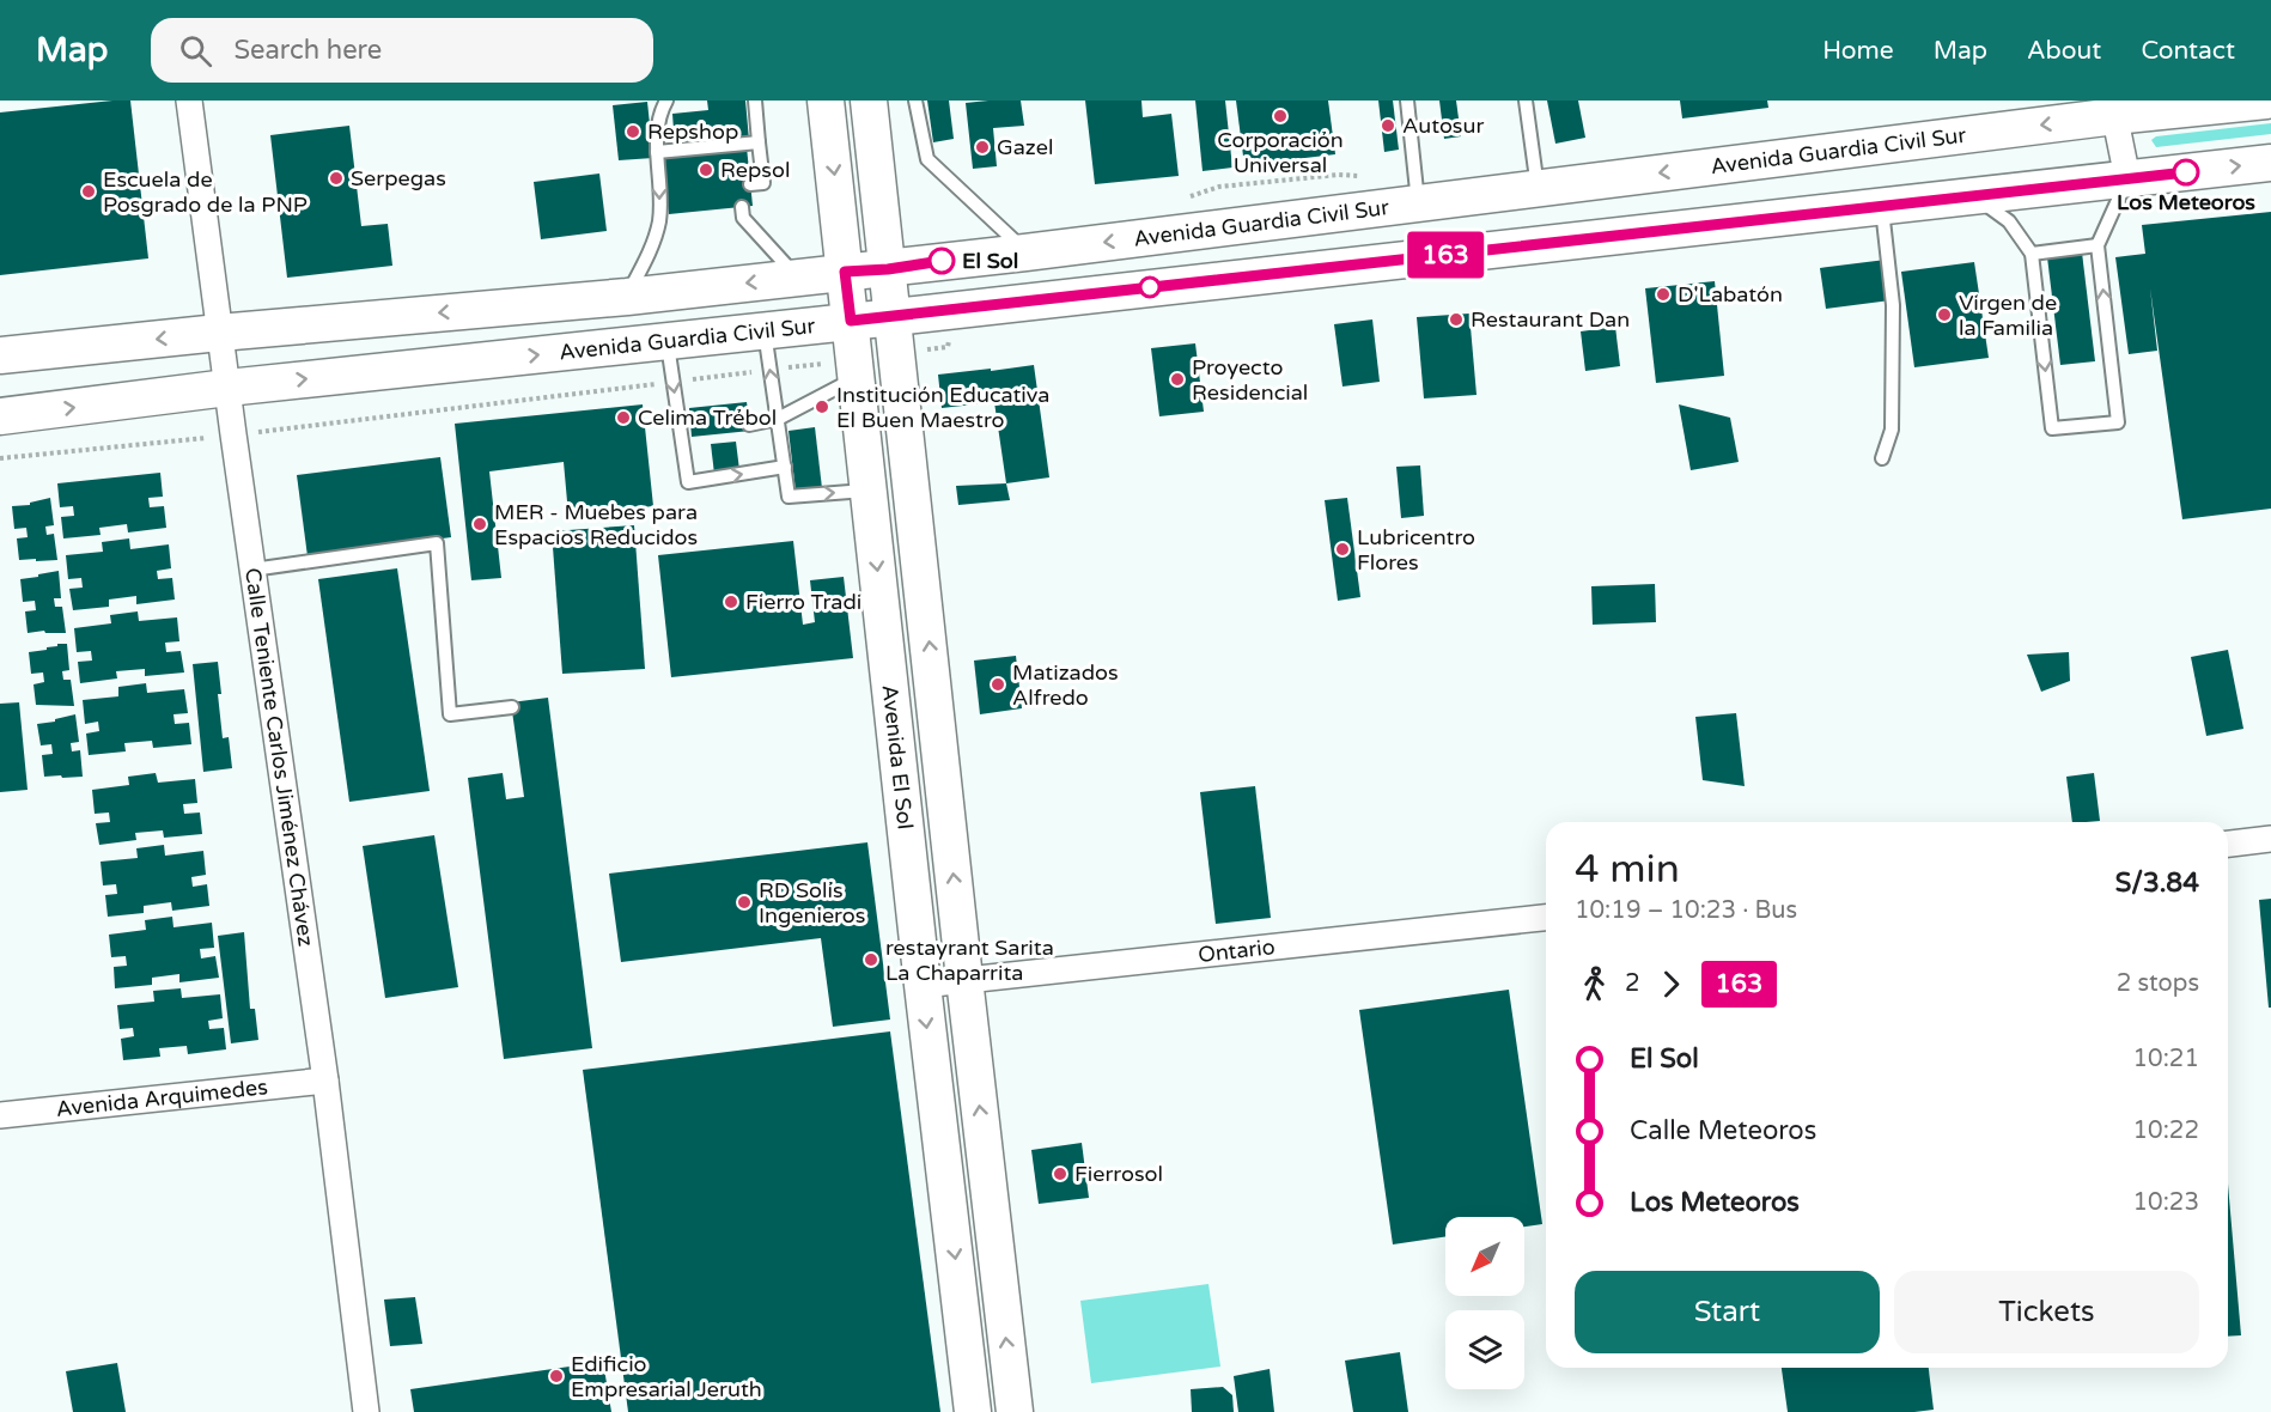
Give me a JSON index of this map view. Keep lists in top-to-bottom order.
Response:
{
  "streets": {
    "main road": ["Avenida Guardia Civil Sur", "Avenida El Sol"],
    "street": ["Calle Teniente Carlos Jiménez Chávez", "Ontario", "Avenida Arquimedes"]
  },
  "crossings": [
    ["Avenida Guardia Civil Sur", "Calle Teniente Carlos Jiménez Chávez"],
    ["Avenida Guardia Civil Sur", "Avenida El Sol"],
    ["Calle Teniente Carlos Jiménez Chávez", "Avenida Arquimedes"],
    ["Avenida El Sol", "Ontario"]
  ],
  "places": [
    "Corporación Universal",
    "Autosur",
    "Repshop",
    "Gazel",
    "Repsol",
    "Los Meteoros",
    "Serpegas",
    "Escuela de Posgrado de la PNP",
    "El Sol",
    "D'Labatón",
    "Virgen de la Familia",
    "Restaurant Dan",
    "Proyecto Residencial",
    "Institución Educativa El Buen Maestro",
    "Celima Trébol",
    "MER - Muebes para Espacios Reducidos",
    "Lubricentro Flores",
    "Fierro Tradi",
    "Matizados Alfredo",
    "RD Solís Ingenieros",
    "restayrant Sarita La Chaparrita",
    "Fierrosol",
    "Edificio Empresarial Jeruth"
  ],
  "lines": ["bus line 163"],
  "north": "bottom left",
  "page": {
    "header": "Map",
    "search": "Search here",
    "nav": [
      "Home",
      "Map",
      "About",
      "Contact"
    ],
    "on_map": "163",
    "heading": ["4 min", "10:19 – 10:23 · Bus", "S/3.84"],
    "legs": ["2", "163", "2 stops"],
    "list": [
      {
        "name": "El Sol",
        "value": "10:21"
      },
      {
        "name": "Calle Meteoros",
        "value": "10:22"
      },
      {
        "name": "Los Meteoros",
        "value": "10:23"
      }
    ],
    "buttons": ["Start", "Tickets"]
  }
}
